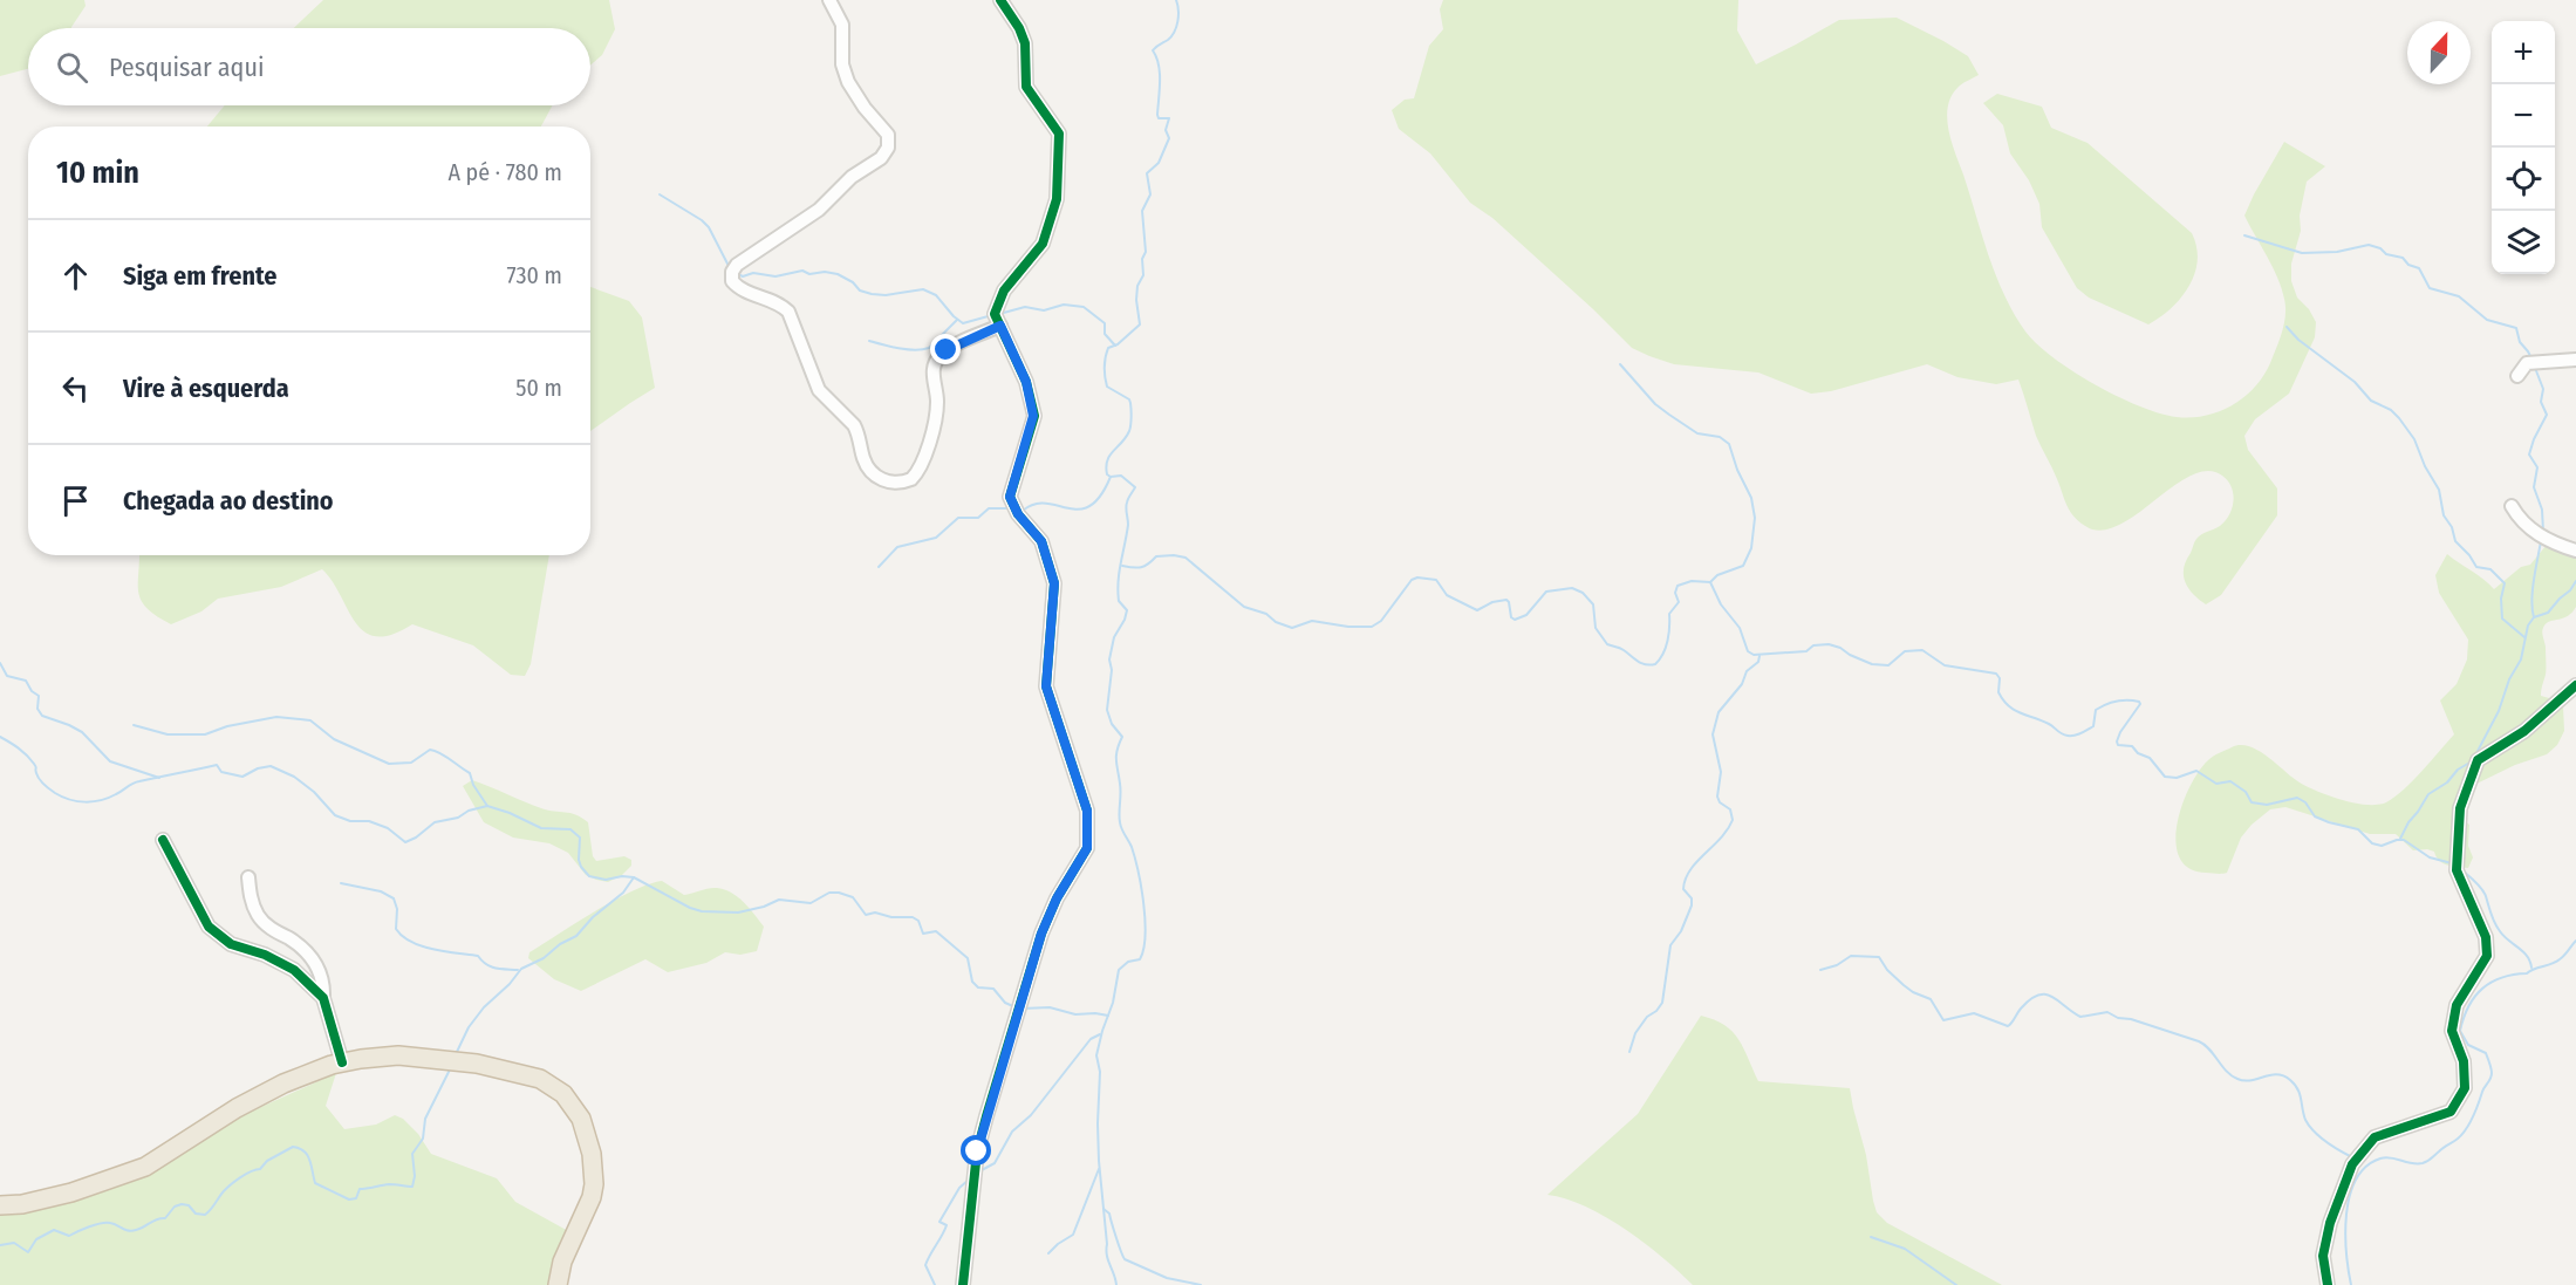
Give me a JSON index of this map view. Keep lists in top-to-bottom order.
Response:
{
  "north": "top",
  "page": {
    "map_buttons": ["+", "−"],
    "search": "Pesquisar aqui",
    "heading": ["10 min", "A pé · 780 m"],
    "list": [
      ["Siga em frente", "730 m"],
      ["Vire à esquerda", "50 m"],
      "Chegada ao destino"
    ]
  }
}
